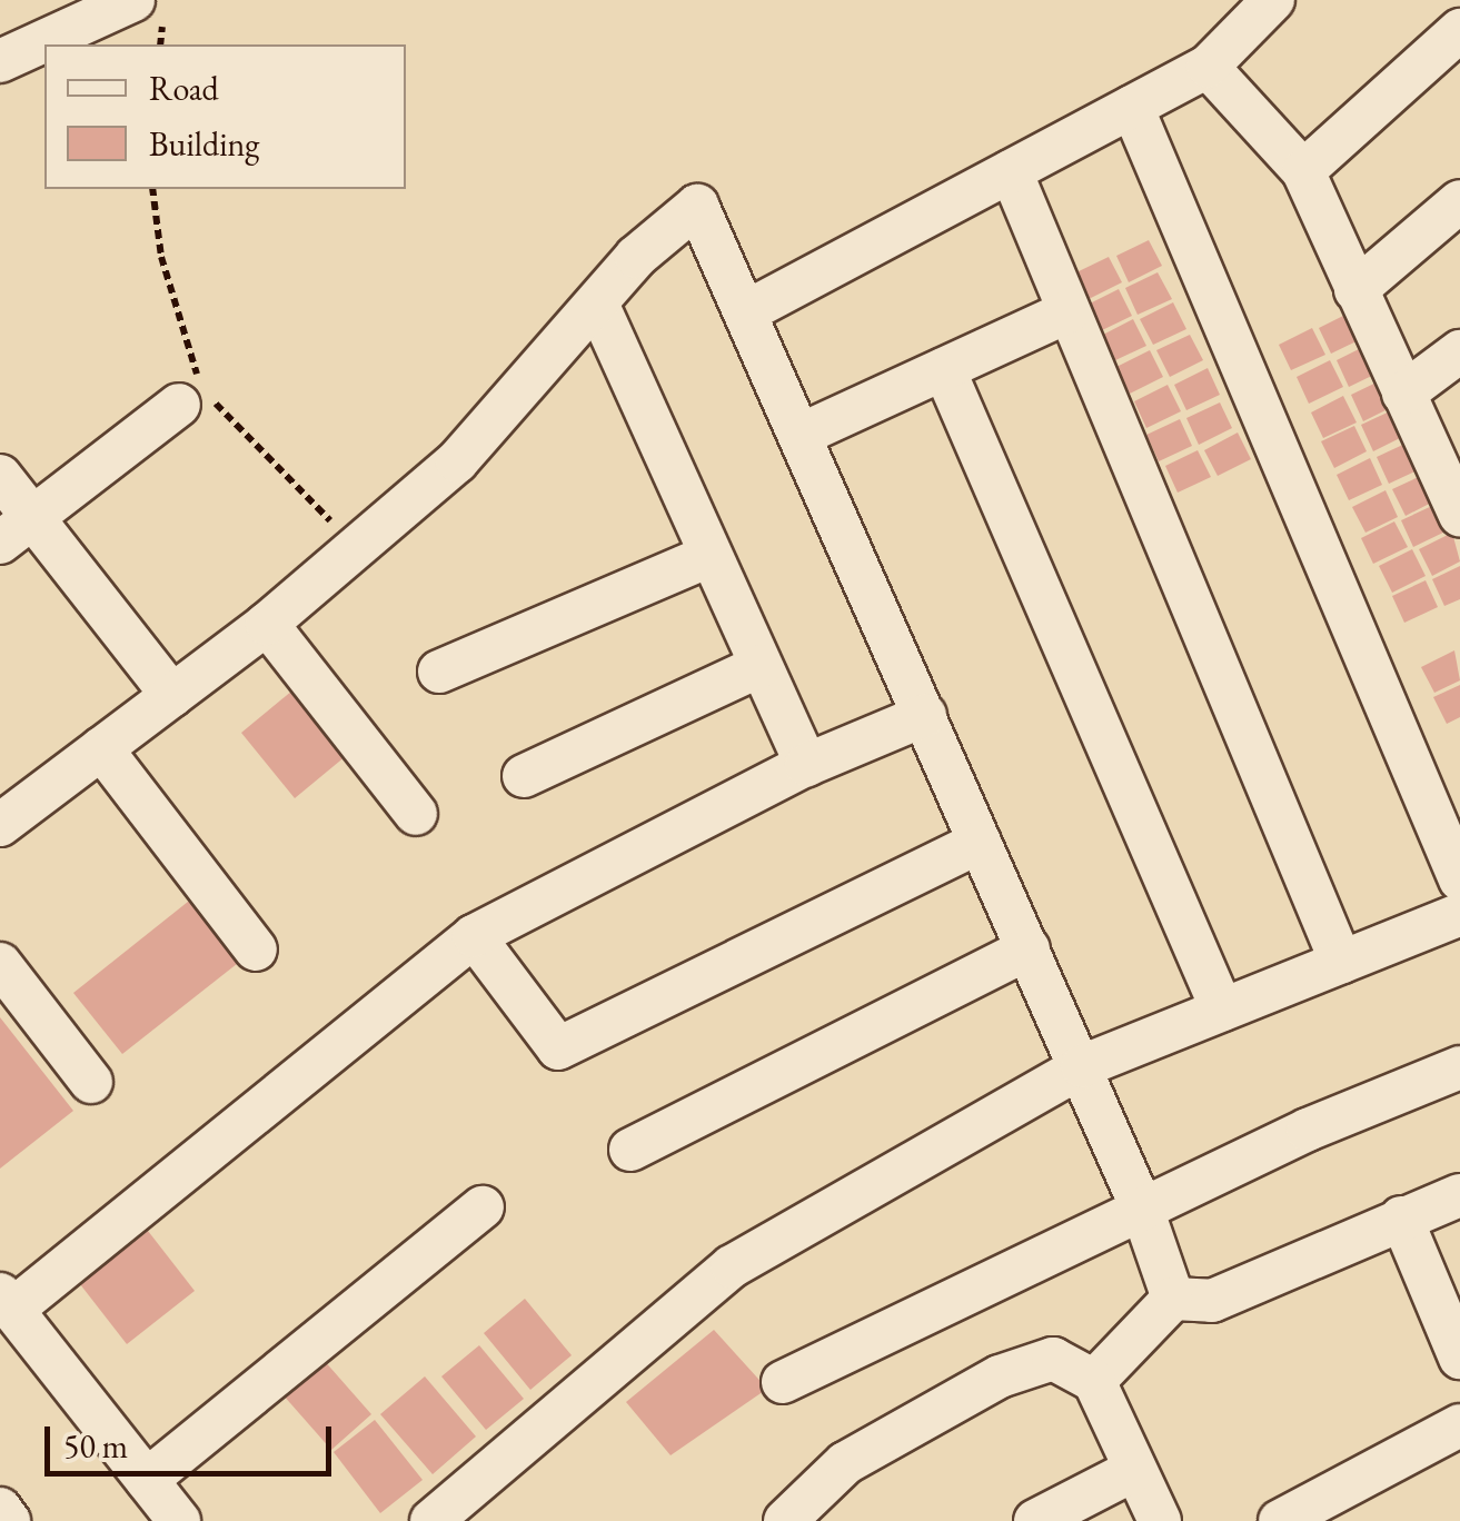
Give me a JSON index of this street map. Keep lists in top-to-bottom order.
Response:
{
  "legend": ["Road", "Building"],
  "scale_bar": "50 m"
}
